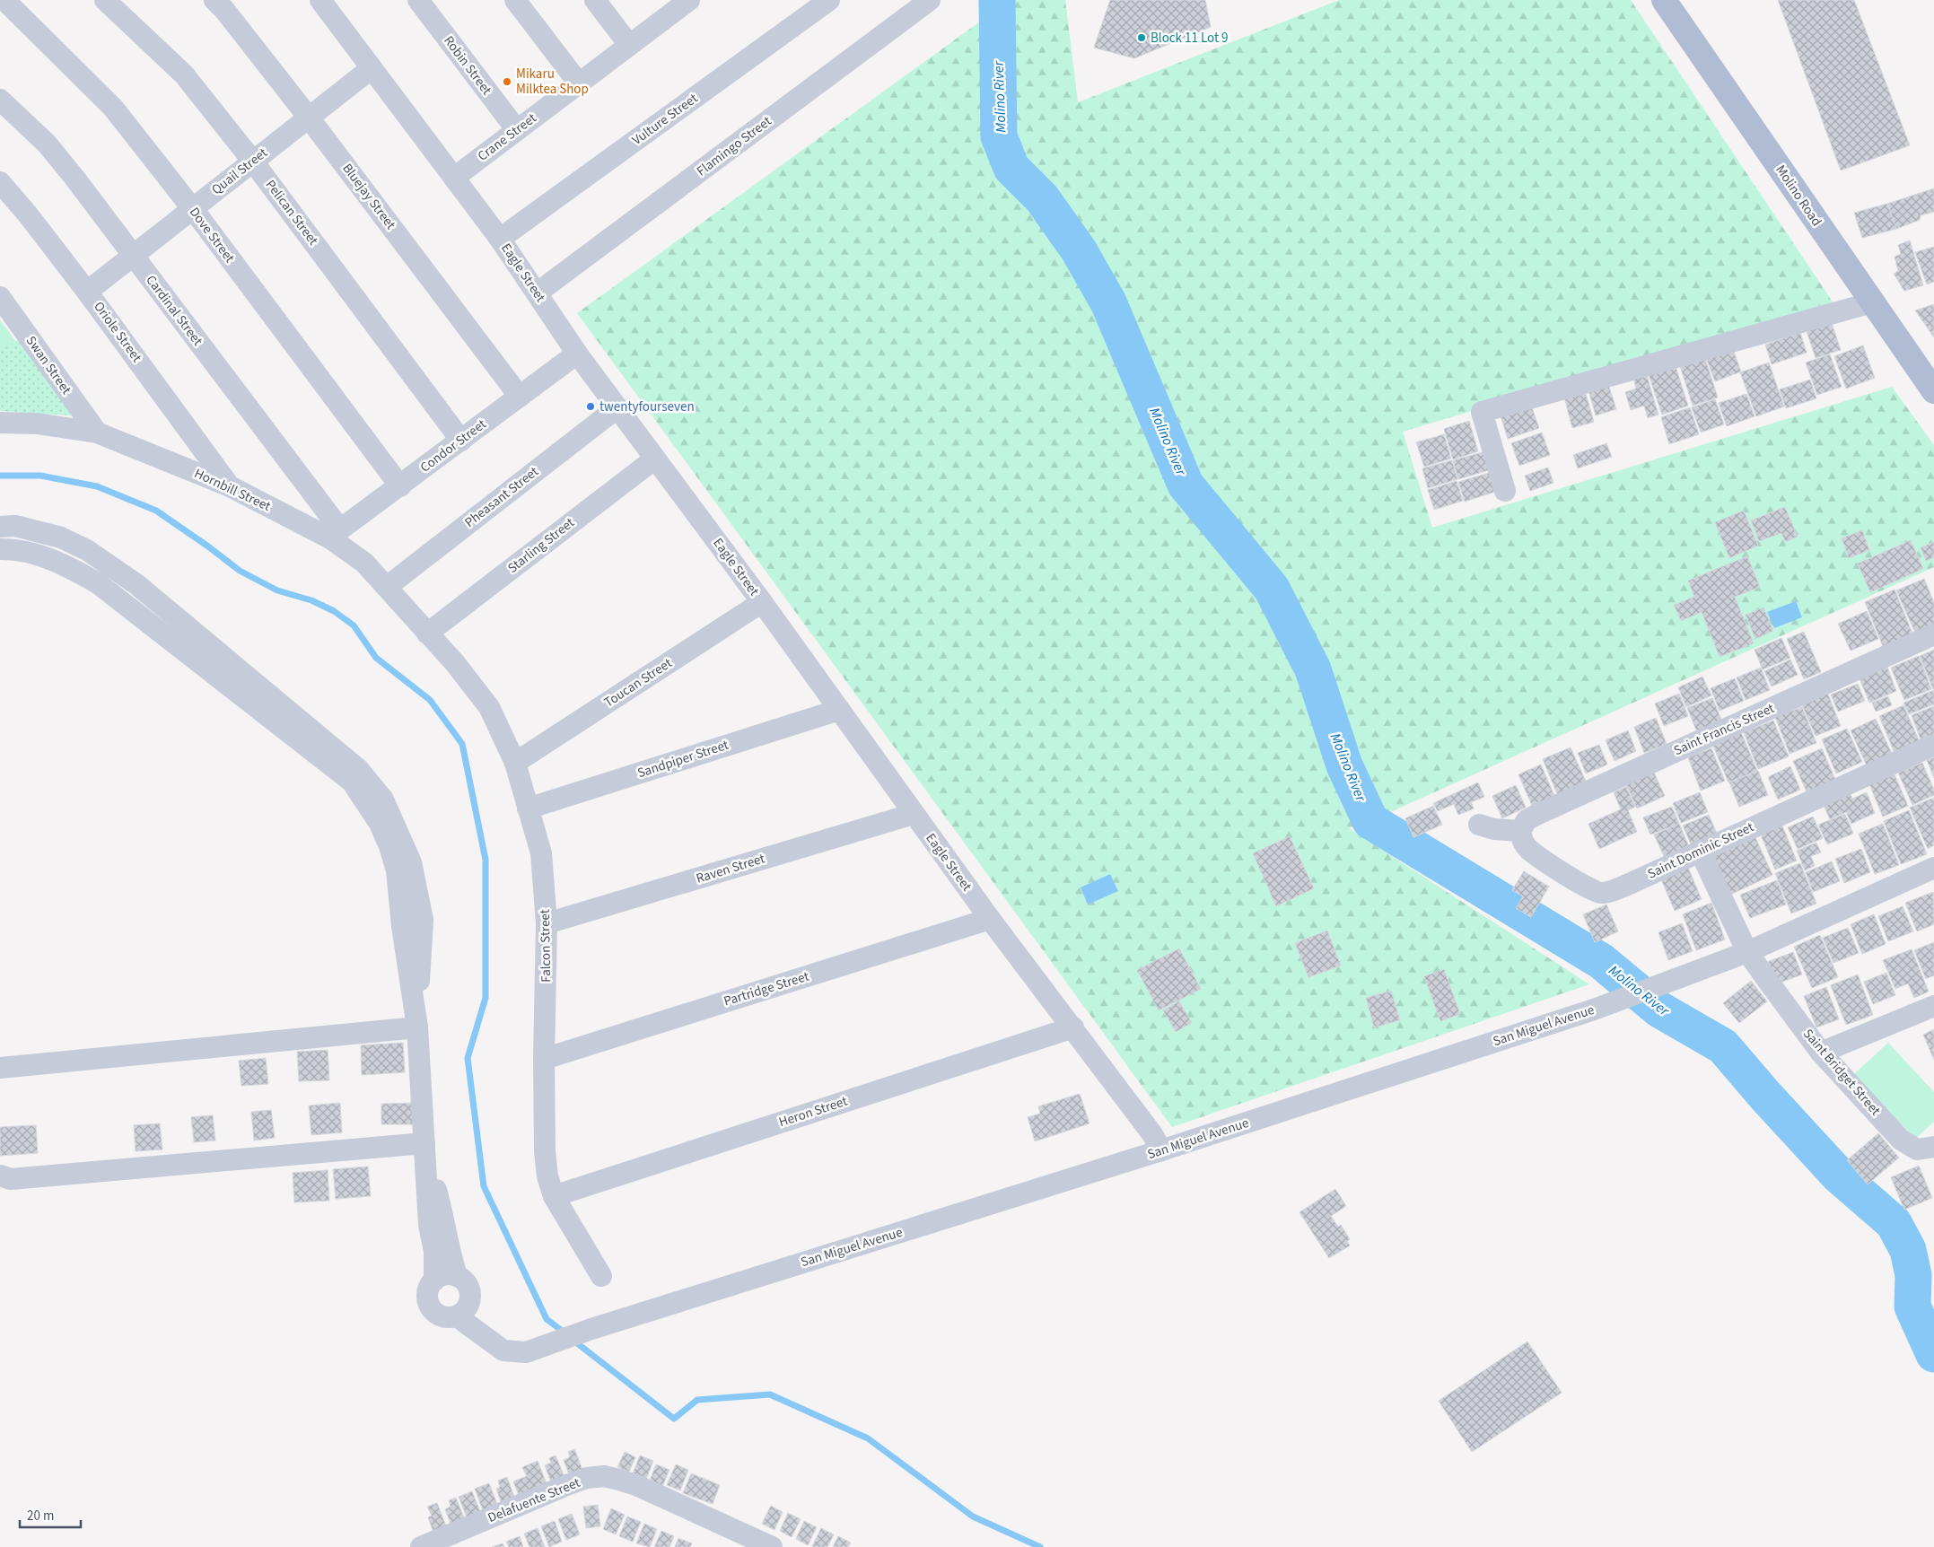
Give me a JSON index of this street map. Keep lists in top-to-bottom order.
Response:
{
  "streets": {
    "main road": ["Molino Road"],
    "street": [
      "Robin Street",
      "Vulture Street",
      "Crane Street",
      "Flamingo Street",
      "Quail Street",
      "Bluejay Street",
      "Pelican Street",
      "Dove Street",
      "Eagle Street",
      "Cardinal Street",
      "Oriole Street",
      "Swan Street",
      "Condor Street",
      "Hornbill Street",
      "Pheasant Street",
      "Starling Street",
      "Toucan Street",
      "Saint Francis Street",
      "Sandpiper Street",
      "Saint Dominic Street",
      "Raven Street",
      "Falcon Street",
      "Partridge Street",
      "San Miguel Avenue",
      "Saint Bridget Street",
      "Heron Street",
      "Delafuente Street"
    ]
  },
  "crossings": [
    ["Robin Street", "Crane Street"],
    ["Vulture Street", "Eagle Street"],
    ["Crane Street", "Eagle Street"],
    ["Flamingo Street", "Eagle Street"],
    ["Quail Street", "Bluejay Street"],
    ["Quail Street", "Pelican Street"],
    ["Quail Street", "Dove Street"],
    ["Quail Street", "Eagle Street"],
    ["Quail Street", "Cardinal Street"],
    ["Quail Street", "Oriole Street"],
    ["Bluejay Street", "Condor Street"],
    ["Pelican Street", "Condor Street"],
    ["Dove Street", "Condor Street"],
    ["Eagle Street", "Condor Street"],
    ["Eagle Street", "Pheasant Street"],
    ["Eagle Street", "Starling Street"],
    ["Eagle Street", "Toucan Street"],
    ["Eagle Street", "Sandpiper Street"],
    ["Eagle Street", "Raven Street"],
    ["Eagle Street", "Partridge Street"],
    ["Eagle Street", "San Miguel Avenue"],
    ["Eagle Street", "Heron Street"],
    ["Cardinal Street", "Condor Street"],
    ["Cardinal Street", "Hornbill Street"],
    ["Oriole Street", "Hornbill Street"],
    ["Swan Street", "Hornbill Street"],
    ["Condor Street", "Hornbill Street"],
    ["Hornbill Street", "Pheasant Street"],
    ["Hornbill Street", "Starling Street"],
    ["Hornbill Street", "Falcon Street"],
    ["Starling Street", "Falcon Street"],
    ["Toucan Street", "Falcon Street"],
    ["Saint Francis Street", "Saint Dominic Street"],
    ["Sandpiper Street", "Falcon Street"],
    ["Saint Dominic Street", "Saint Bridget Street"],
    ["Raven Street", "Falcon Street"],
    ["Falcon Street", "Partridge Street"],
    ["Falcon Street", "Heron Street"],
    ["San Miguel Avenue", "Saint Bridget Street"]
  ],
  "water": ["Molino River"],
  "places": ["Block 11 Lot 9", "Mikaru Milktea Shop", "twentyfourseven"],
  "scale_bar": "20 m"
}
